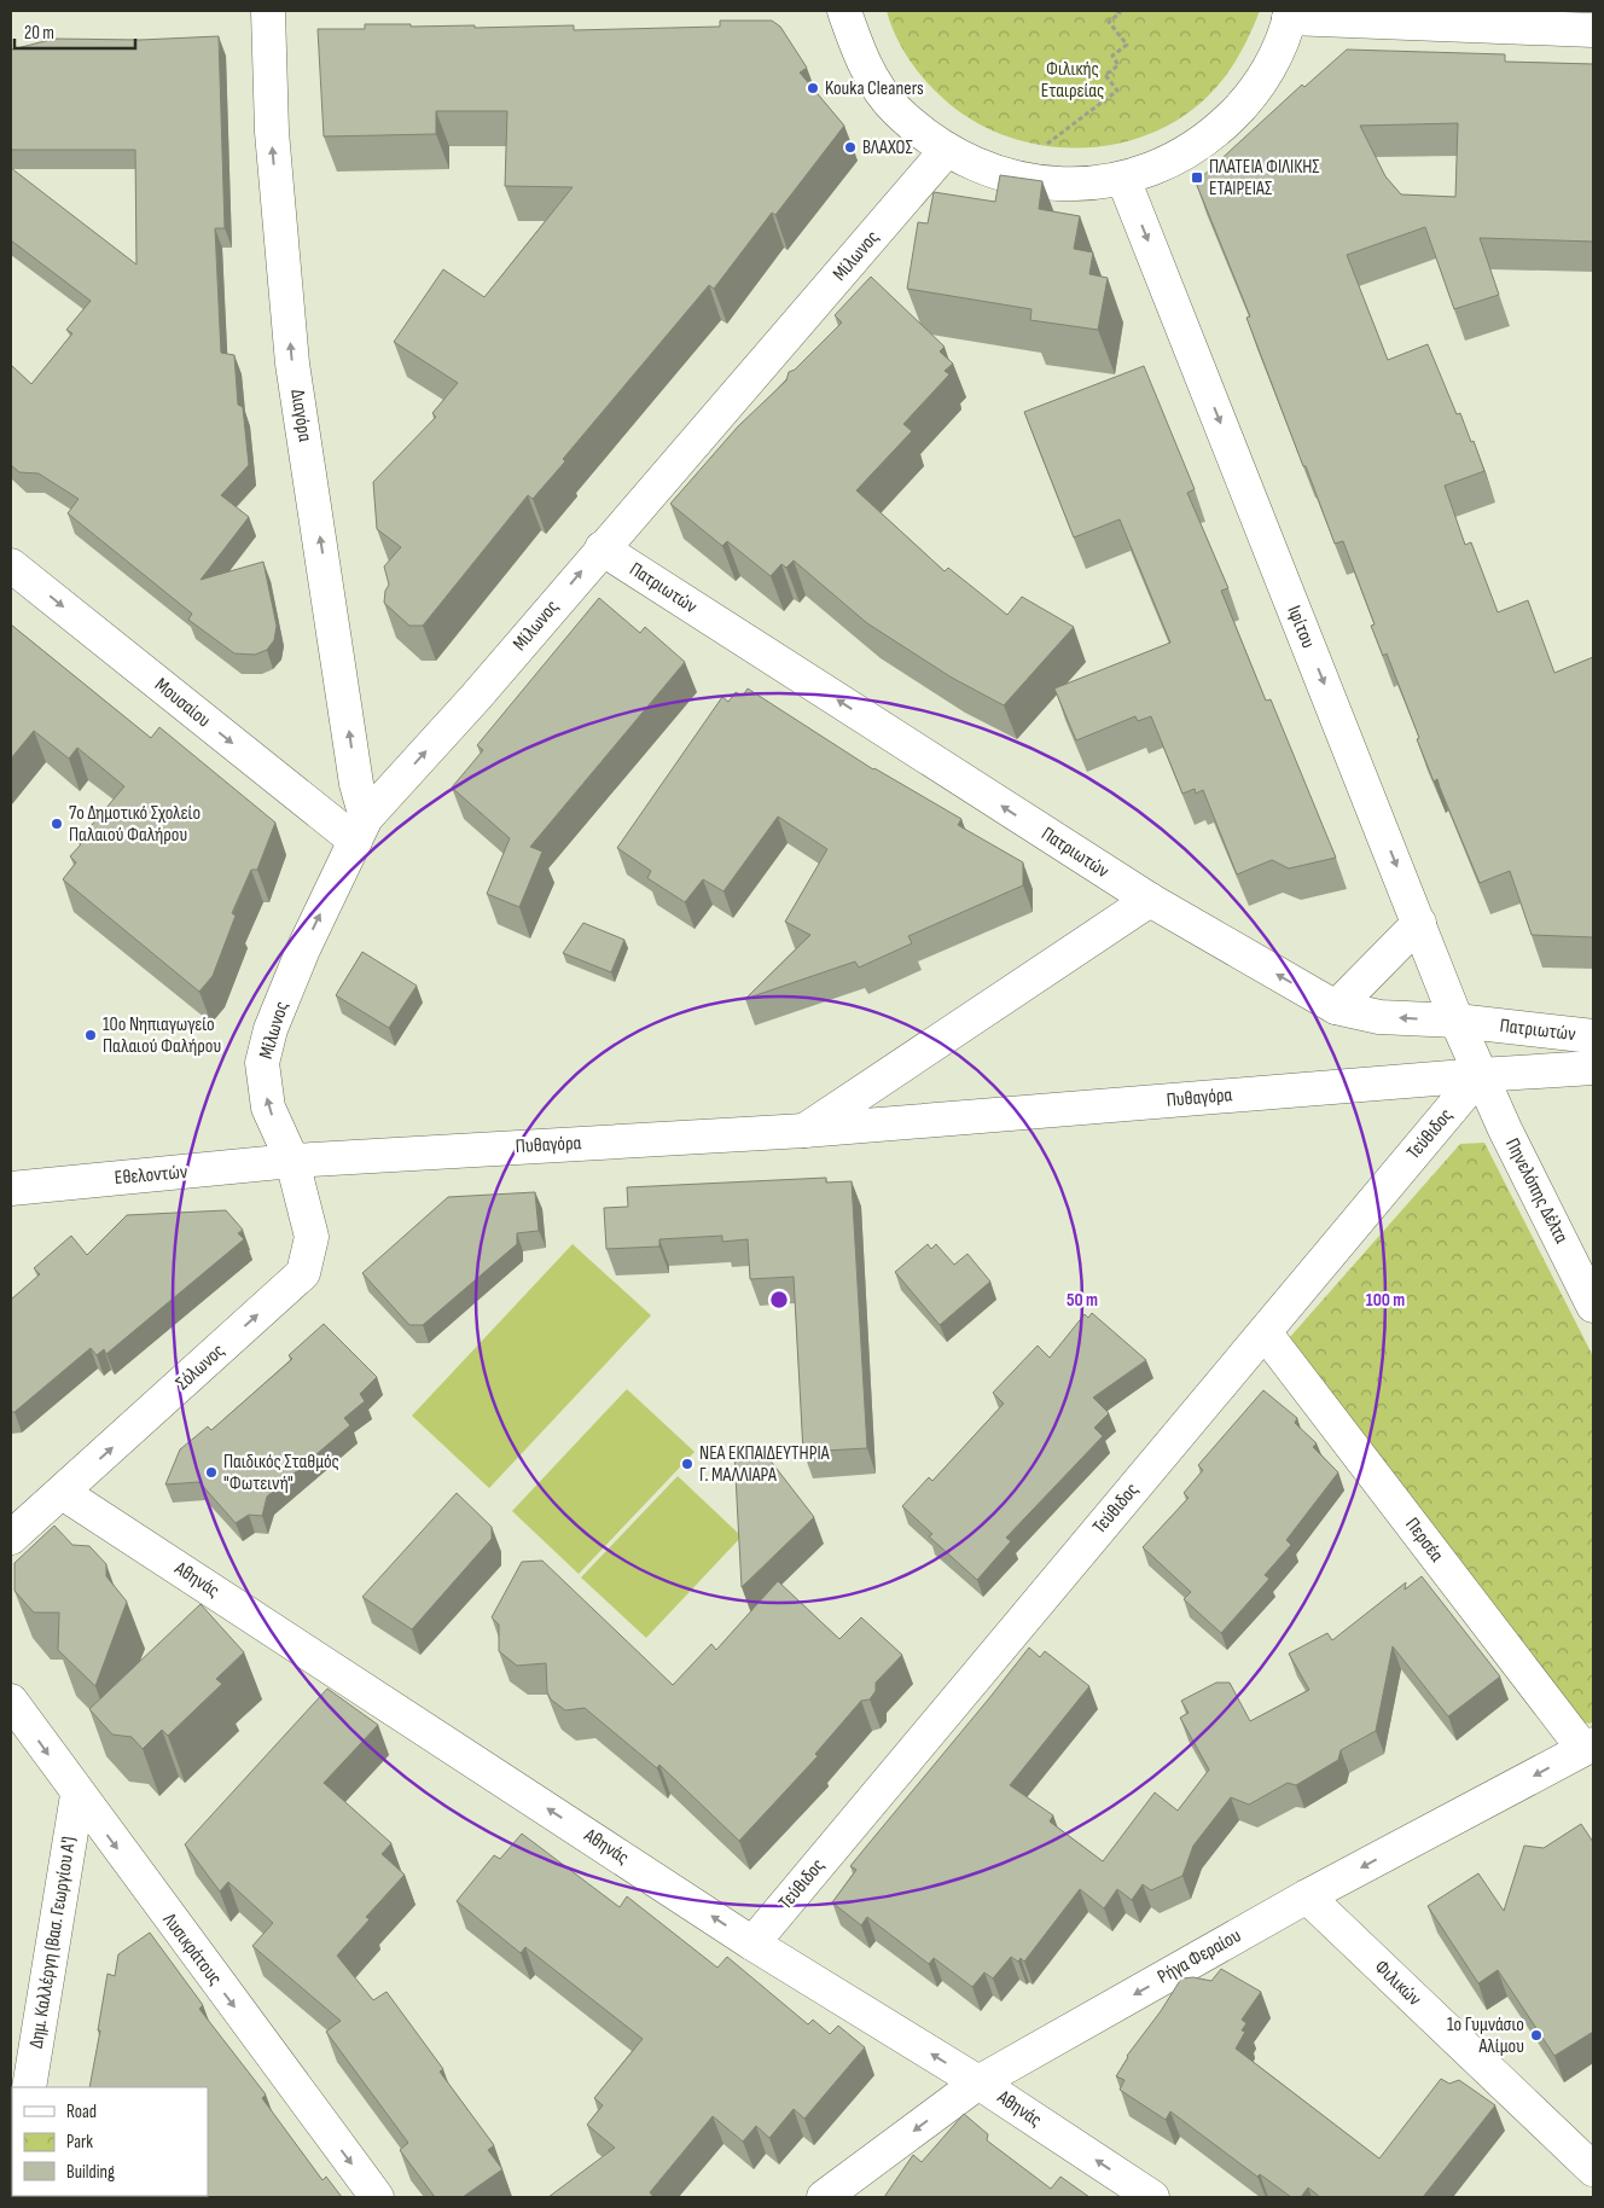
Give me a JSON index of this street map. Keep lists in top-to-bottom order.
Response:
{
  "streets": {
    "street": [
      "Μίλωνος",
      "Διαγόρα",
      "Πατριωτών",
      "Ιφίτου",
      "Μουσαίου",
      "Πυθαγόρα",
      "Τεύθιδος",
      "Εθελοντών",
      "Πηνελόπης Δέλτα",
      "Σόλωνος",
      "Περσέα",
      "Αθηνάς",
      "Δημ. Καλλέργη (Βασ. Γεωργίου Α')",
      "Λυσικράτους",
      "Ρήγα Φεραίου",
      "Φιλικών"
    ]
  },
  "crossings": [
    ["Μίλωνος", "Διαγόρα"],
    ["Μίλωνος", "Πατριωτών"],
    ["Μίλωνος", "Μουσαίου"],
    ["Μίλωνος", "Πυθαγόρα"],
    ["Μίλωνος", "Εθελοντών"],
    ["Μίλωνος", "Σόλωνος"],
    ["Διαγόρα", "Μουσαίου"],
    ["Πατριωτών", "Ιφίτου"],
    ["Ιφίτου", "Πυθαγόρα"],
    ["Ιφίτου", "Τεύθιδος"],
    ["Ιφίτου", "Πηνελόπης Δέλτα"],
    ["Πυθαγόρα", "Τεύθιδος"],
    ["Πυθαγόρα", "Εθελοντών"],
    ["Πυθαγόρα", "Πηνελόπης Δέλτα"],
    ["Πυθαγόρα", "Σόλωνος"],
    ["Τεύθιδος", "Πηνελόπης Δέλτα"],
    ["Τεύθιδος", "Περσέα"],
    ["Τεύθιδος", "Αθηνάς"],
    ["Εθελοντών", "Σόλωνος"],
    ["Σόλωνος", "Αθηνάς"],
    ["Περσέα", "Ρήγα Φεραίου"],
    ["Αθηνάς", "Ρήγα Φεραίου"],
    ["Δημ. Καλλέργη (Βασ. Γεωργίου Α')", "Λυσικράτους"],
    ["Ρήγα Φεραίου", "Φιλικών"]
  ],
  "one_way": [
    "Μίλωνος",
    "Διαγόρα",
    "Πατριωτών",
    "Ιφίτου",
    "Μουσαίου",
    "Σόλωνος",
    "Αθηνάς",
    "Λυσικράτους",
    "Ρήγα Φεραίου"
  ],
  "parks": ["Φιλικής Εταιρείας"],
  "places": {
    "other": [
      "Kouka Cleaners",
      "ΒΛΑΧΟΣ",
      "7ο Δημοτικό Σχολείο Παλαιού Φαλήρου",
      "10ο Νηπιαγωγείο Παλαιού Φαλήρου",
      "ΝΕΑ ΕΚΠΑΙΔΕΥΤΗΡΙΑ Γ. ΜΑΛΛΙΑΡΑ",
      "Παιδικός Σταθμός \"Φωτεινή\"",
      "1ο Γυμνάσιο Αλίμου"
    ],
    "transit": ["ΠΛΑΤΕΙΑ ΦΙΛΙΚΗΣ ΕΤΑΙΡΕΙΑΣ"]
  },
  "legend": ["Road", "Park", "Building"],
  "scale_bar": "20 m",
  "rings": ["50 m", "100 m"]
}
